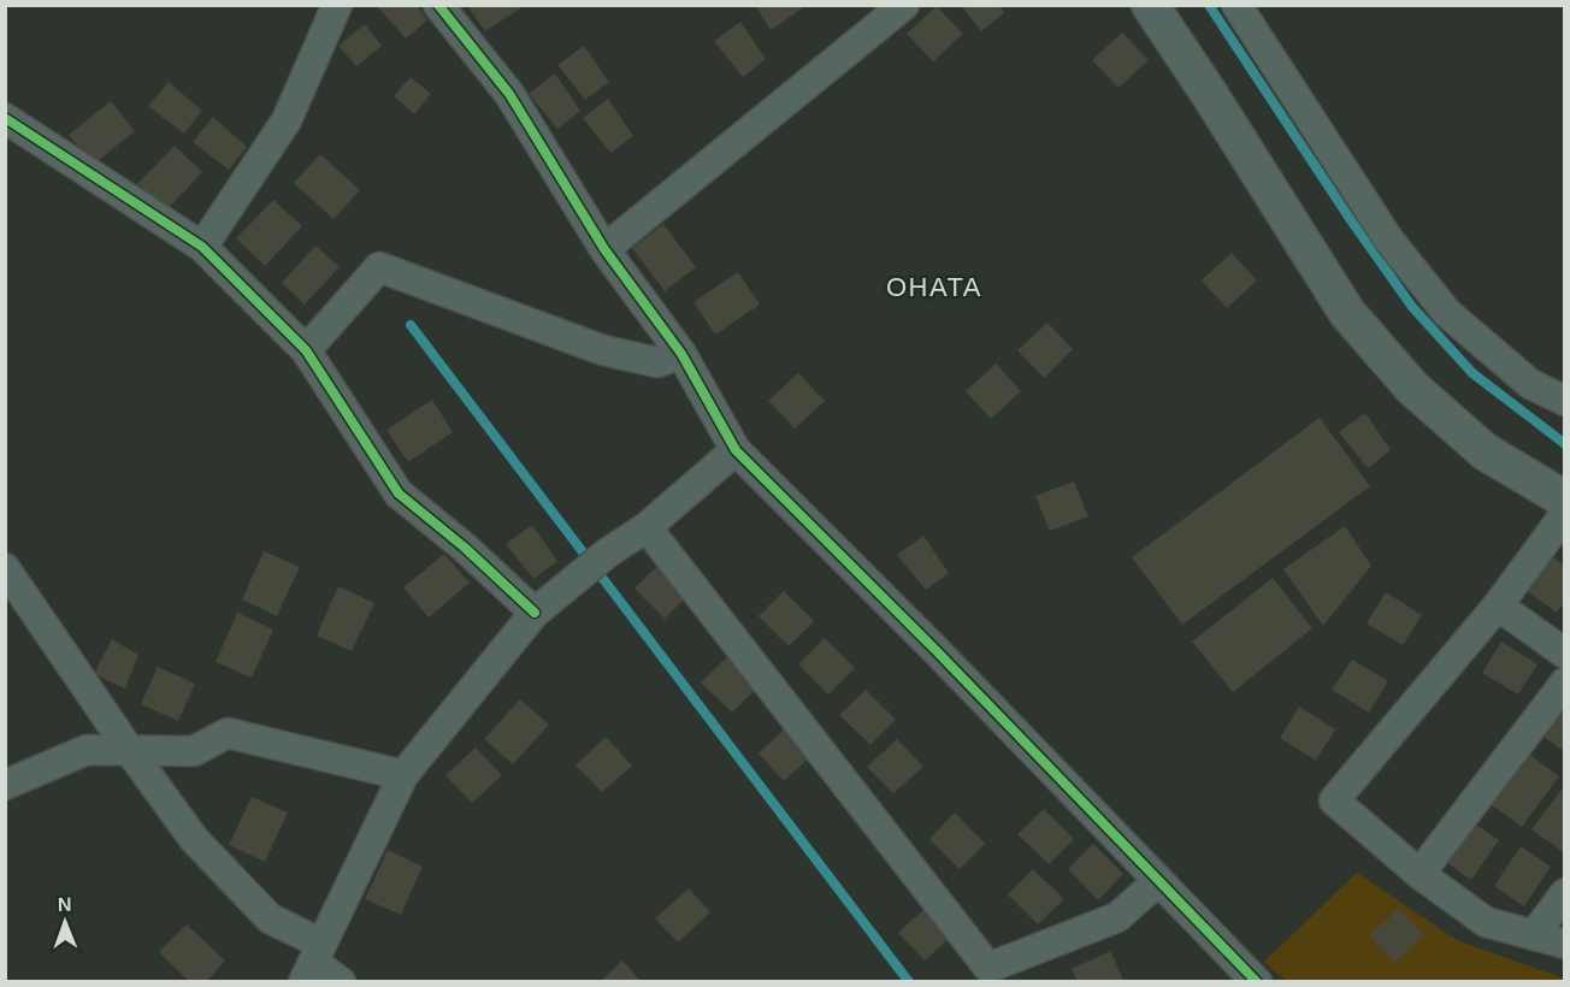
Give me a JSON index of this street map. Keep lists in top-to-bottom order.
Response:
{
  "districts": ["OHATA"],
  "north": "top"
}
